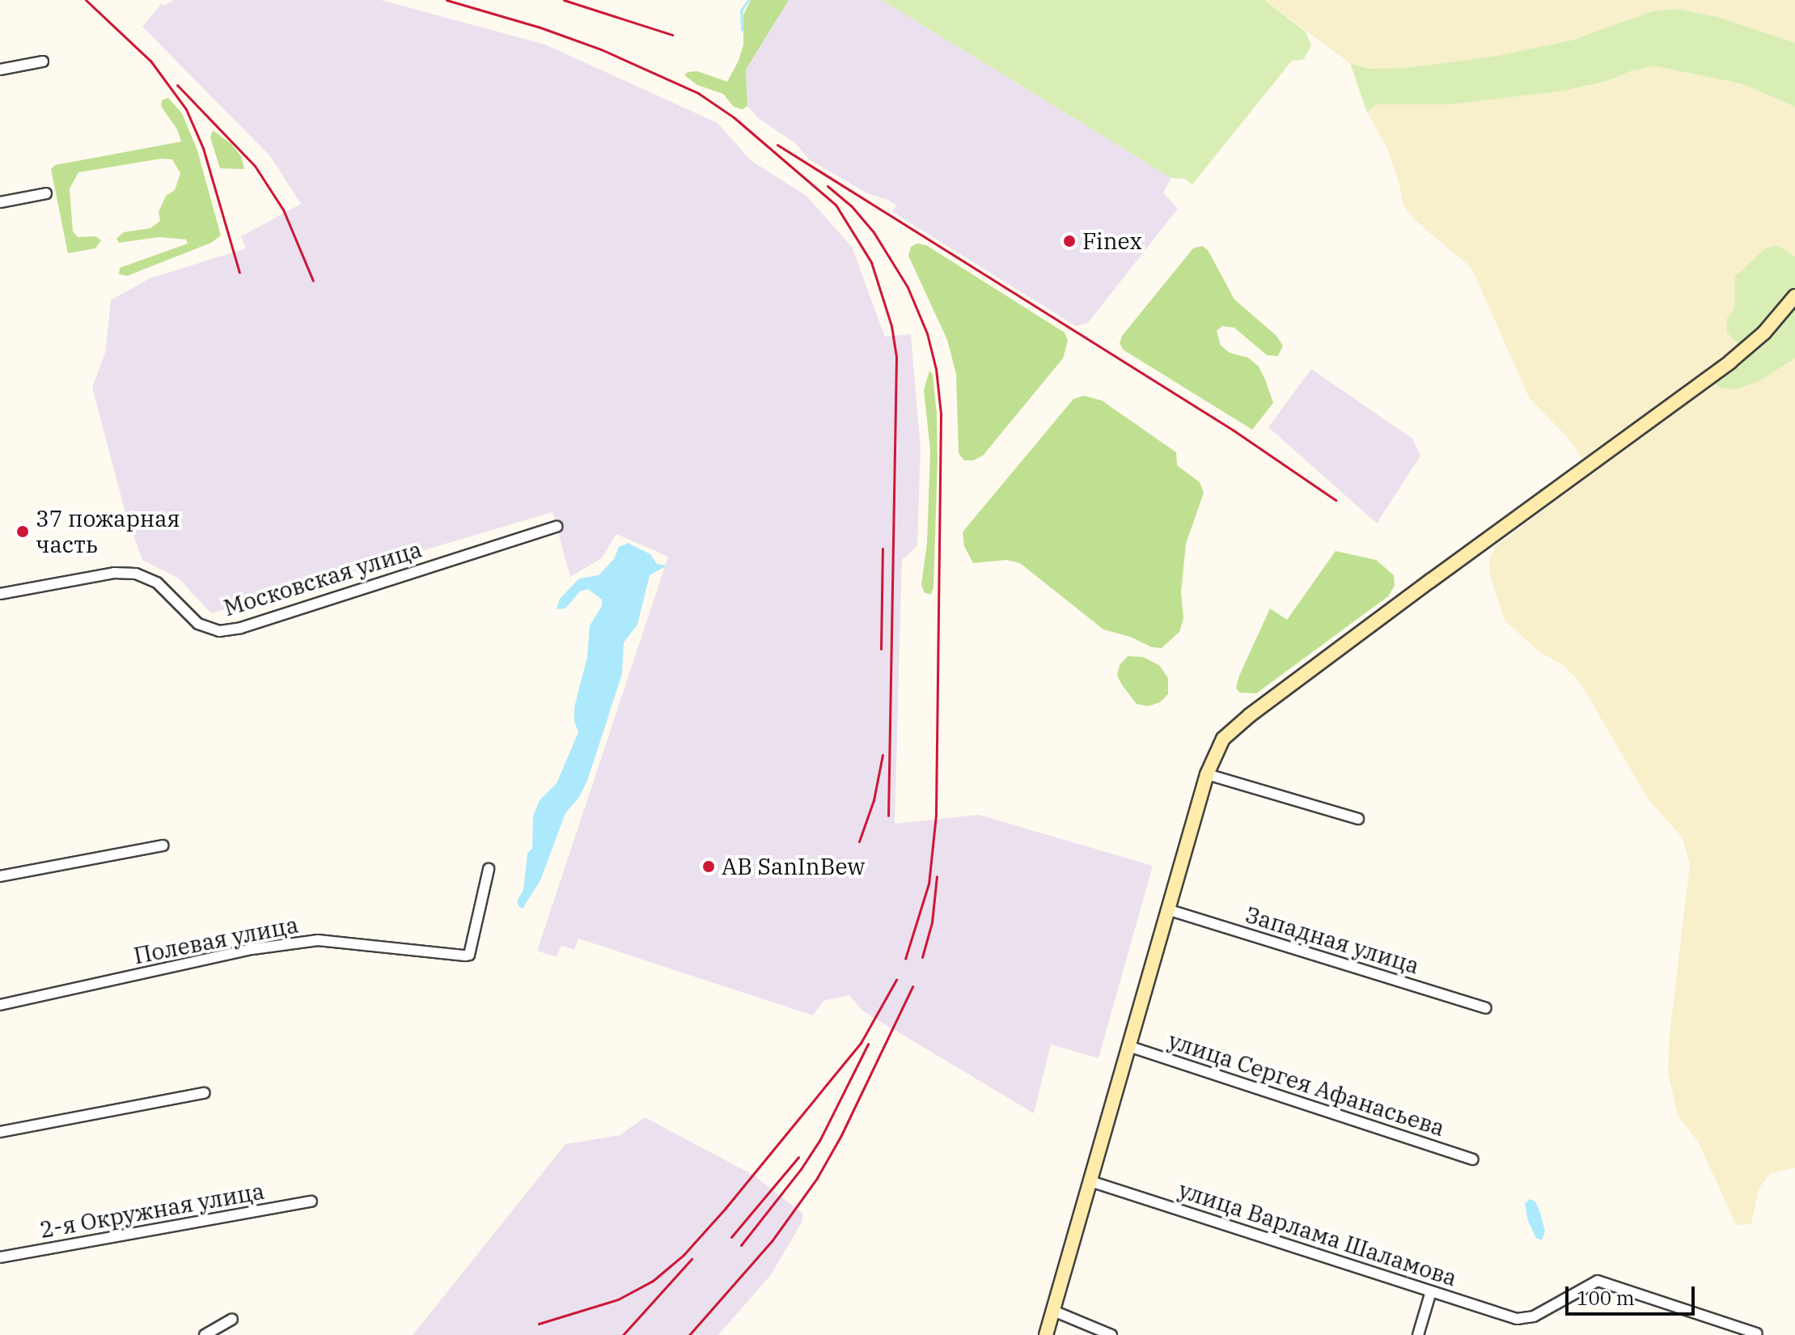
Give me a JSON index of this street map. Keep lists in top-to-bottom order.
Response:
{
  "streets": {
    "street": [
      "Московская улица",
      "Полевая улица",
      "Западная улица",
      "улица Сергея Афанасьева",
      "2-я Окружная улица",
      "улица Варлама Шаламова"
    ]
  },
  "places": ["Finex", "37 пожарная часть", "AB SanInBew"],
  "scale_bar": "100 m"
}
